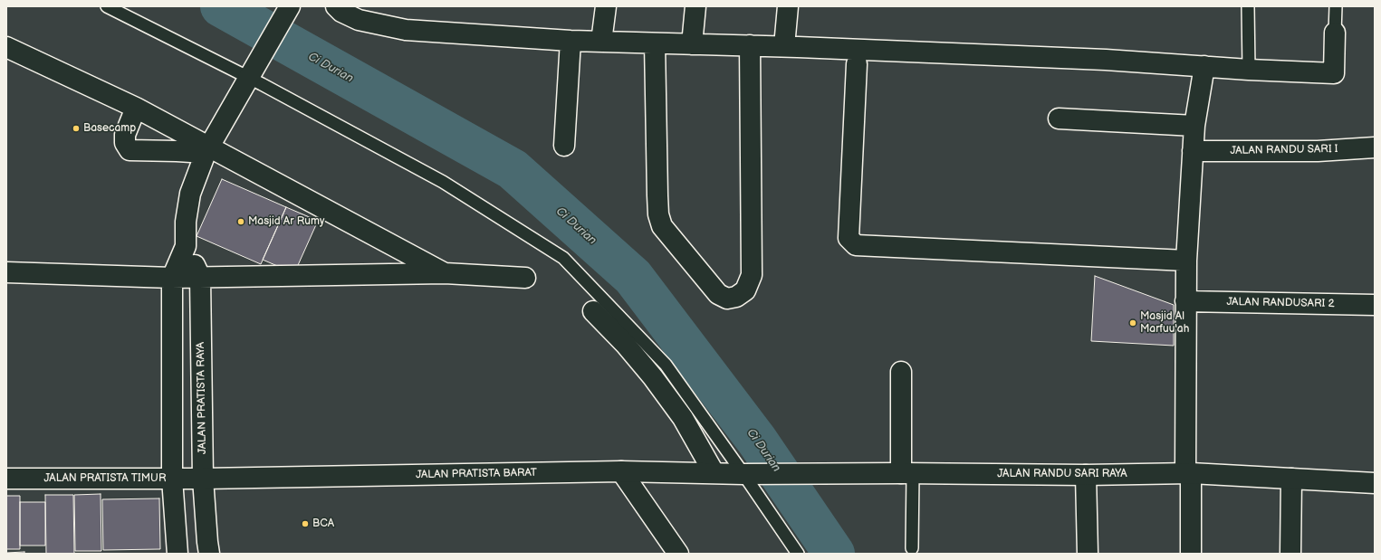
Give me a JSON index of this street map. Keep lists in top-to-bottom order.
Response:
{
  "streets": {
    "street": [
      "JALAN RANDU SARI I",
      "JALAN RANDUSARI 2",
      "JALAN PRATISTA RAYA",
      "JALAN PRATISTA BARAT",
      "JALAN RANDU SARI RAYA",
      "JALAN PRATISTA TIMUR"
    ]
  },
  "crossings": [
    ["JALAN PRATISTA RAYA", "JALAN PRATISTA BARAT"],
    ["JALAN PRATISTA RAYA", "JALAN PRATISTA TIMUR"],
    ["JALAN PRATISTA BARAT", "JALAN RANDU SARI RAYA"],
    ["JALAN PRATISTA BARAT", "JALAN PRATISTA TIMUR"]
  ],
  "water": ["Ci Durian"],
  "places": [
    "Basecamp",
    "Masjid Ar Rumy",
    "Masjid Al Marfuu'ah",
    "BCA"
  ]
}
